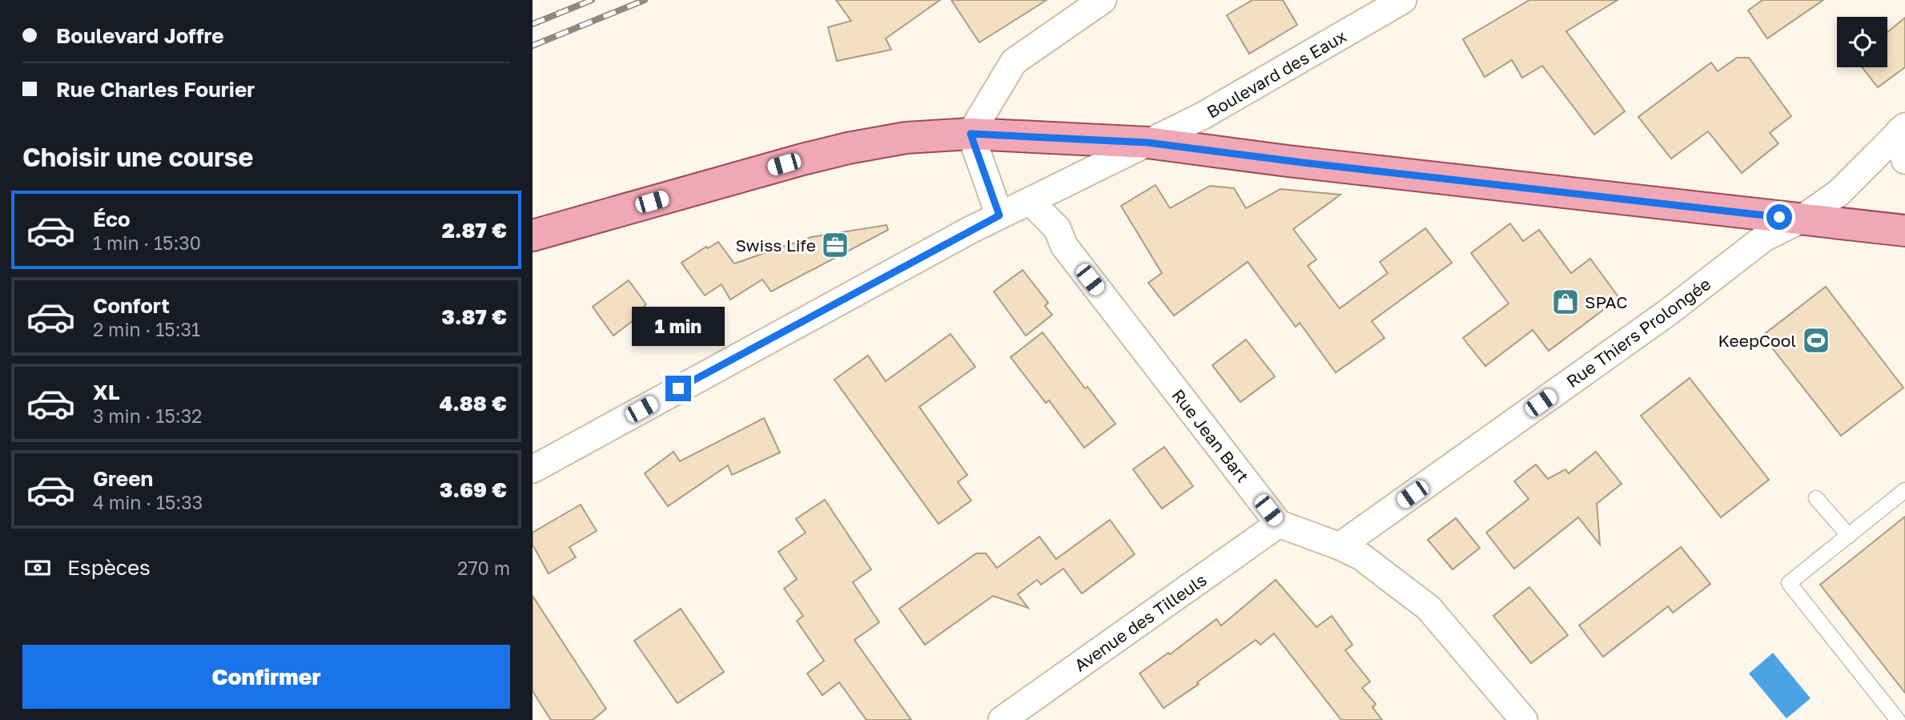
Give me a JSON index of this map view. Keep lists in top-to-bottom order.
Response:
{
  "streets": {
    "street": [
      "Boulevard des Eaux",
      "Rue Thiers Prolongée",
      "Rue Jean Bart",
      "Avenue des Tilleuls"
    ]
  },
  "crossings": [
    ["Boulevard des Eaux", "Rue Jean Bart"],
    ["Rue Jean Bart", "Avenue des Tilleuls"]
  ],
  "places": {
    "office": ["Swiss Life"],
    "shop": ["SPAC"],
    "sports": ["KeepCool"]
  },
  "page": {
    "banner": ["Boulevard Joffre", "Rue Charles Fourier"],
    "heading": "Choisir une course",
    "list": [
      {
        "name": "Éco",
        "note": "1 min · 15:30",
        "value": "2.87 €"
      },
      {
        "name": "Confort",
        "note": "2 min · 15:31",
        "value": "3.87 €"
      },
      {
        "name": "XL",
        "note": "3 min · 15:32",
        "value": "4.88 €"
      },
      {
        "name": "Green",
        "note": "4 min · 15:33",
        "value": "3.69 €"
      }
    ],
    "bubble": "1 min",
    "pay": ["Espèces", "270 m"],
    "buttons": "Confirmer"
  }
}
